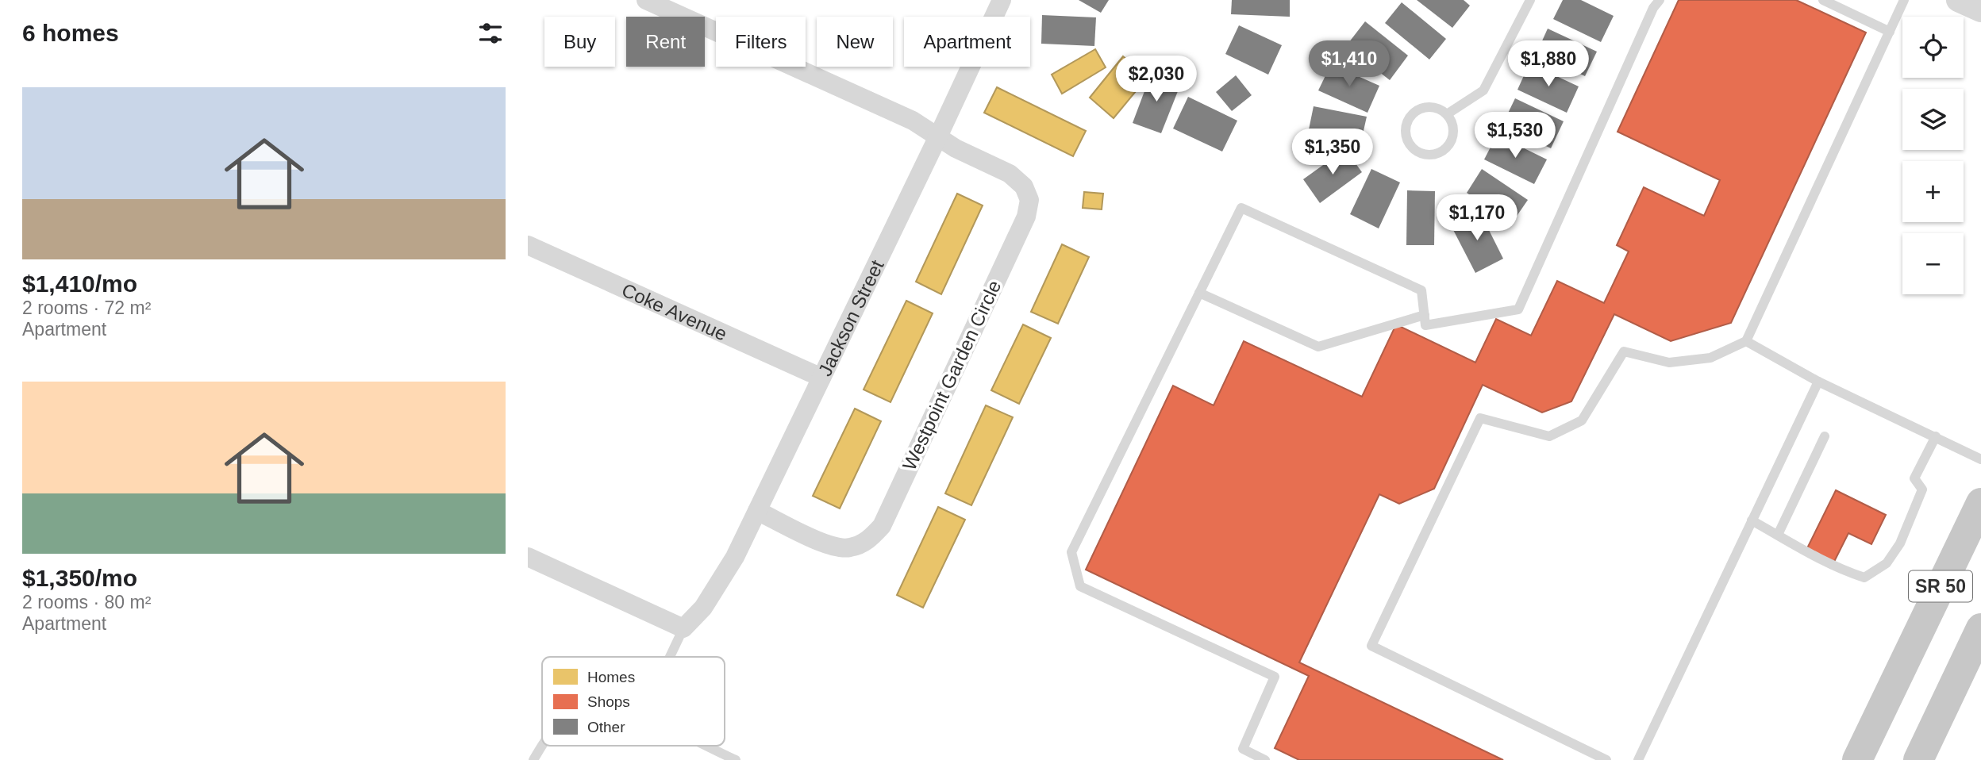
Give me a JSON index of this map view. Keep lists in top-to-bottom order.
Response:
{
  "streets": {
    "highway": ["SR 50"],
    "street": ["Coke Avenue", "Jackson Street", "Westpoint Garden Circle"]
  },
  "crossings": [
    ["Coke Avenue", "Jackson Street"],
    ["Jackson Street", "Westpoint Garden Circle"]
  ],
  "legend": ["Homes", "Shops", "Other"],
  "page": {
    "heading": "6 homes",
    "map_buttons": ["+", "−"],
    "chip": [
      "Buy",
      "Rent",
      "Filters",
      "New",
      "Apartment"
    ],
    "price": [
      "$1,410",
      "$1,880",
      "$2,030",
      "$1,530",
      "$1,350",
      "$1,170"
    ],
    "list": [
      {
        "name": "$1,410/mo",
        "note": "2 rooms · 72 m² · Apartment"
      },
      {
        "name": "$1,350/mo",
        "note": "2 rooms · 80 m² · Apartment"
      }
    ]
  }
}
